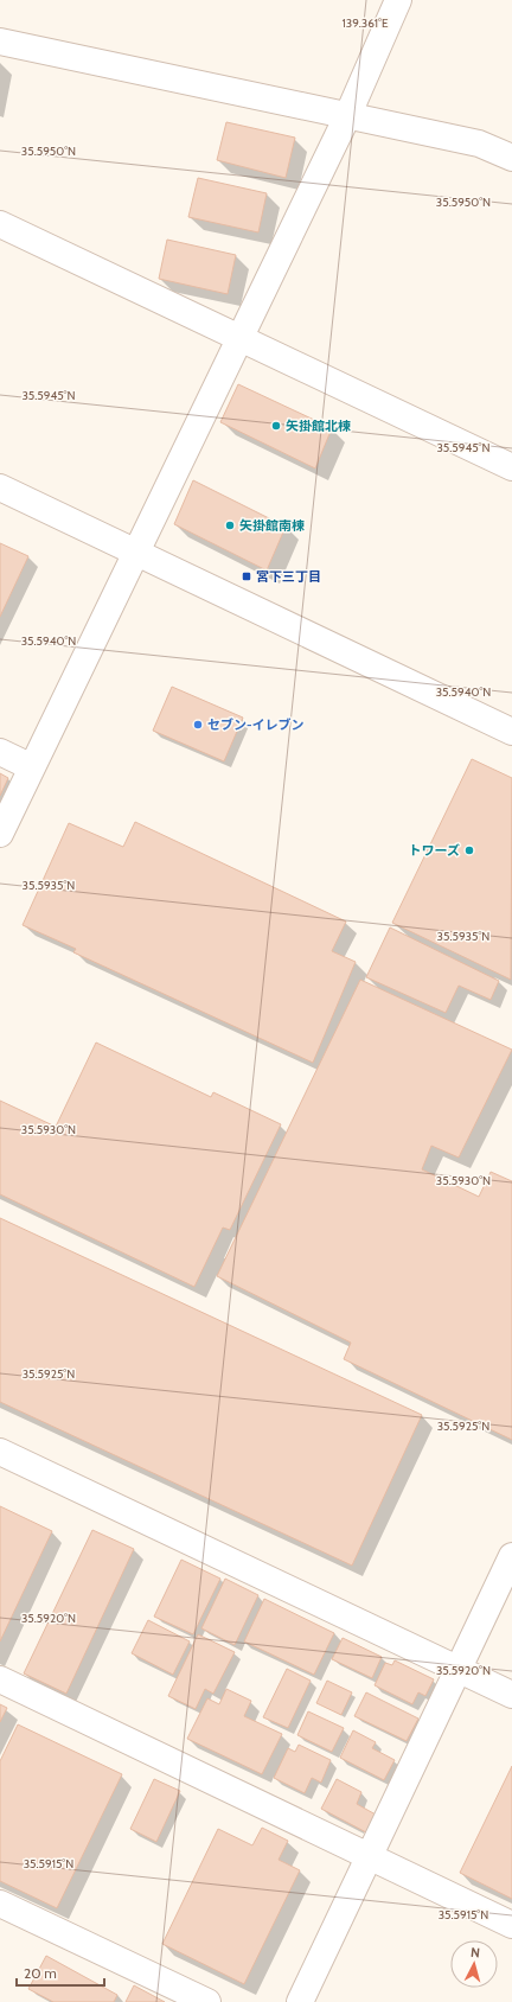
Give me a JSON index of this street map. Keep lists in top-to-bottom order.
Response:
{
  "places": {
    "other": [
      "矢掛館北棟",
      "矢掛館南棟",
      "セブン-イレブン",
      "トワーズ"
    ],
    "transit": ["宮下三丁目"]
  },
  "scale_bar": "20 m",
  "north": "top",
  "coordinates": [
    "139.361°E",
    "35.5950°N",
    "35.5945°N",
    "35.5940°N",
    "35.5935°N",
    "35.5930°N",
    "35.5925°N",
    "35.5920°N",
    "35.5915°N"
  ]
}
